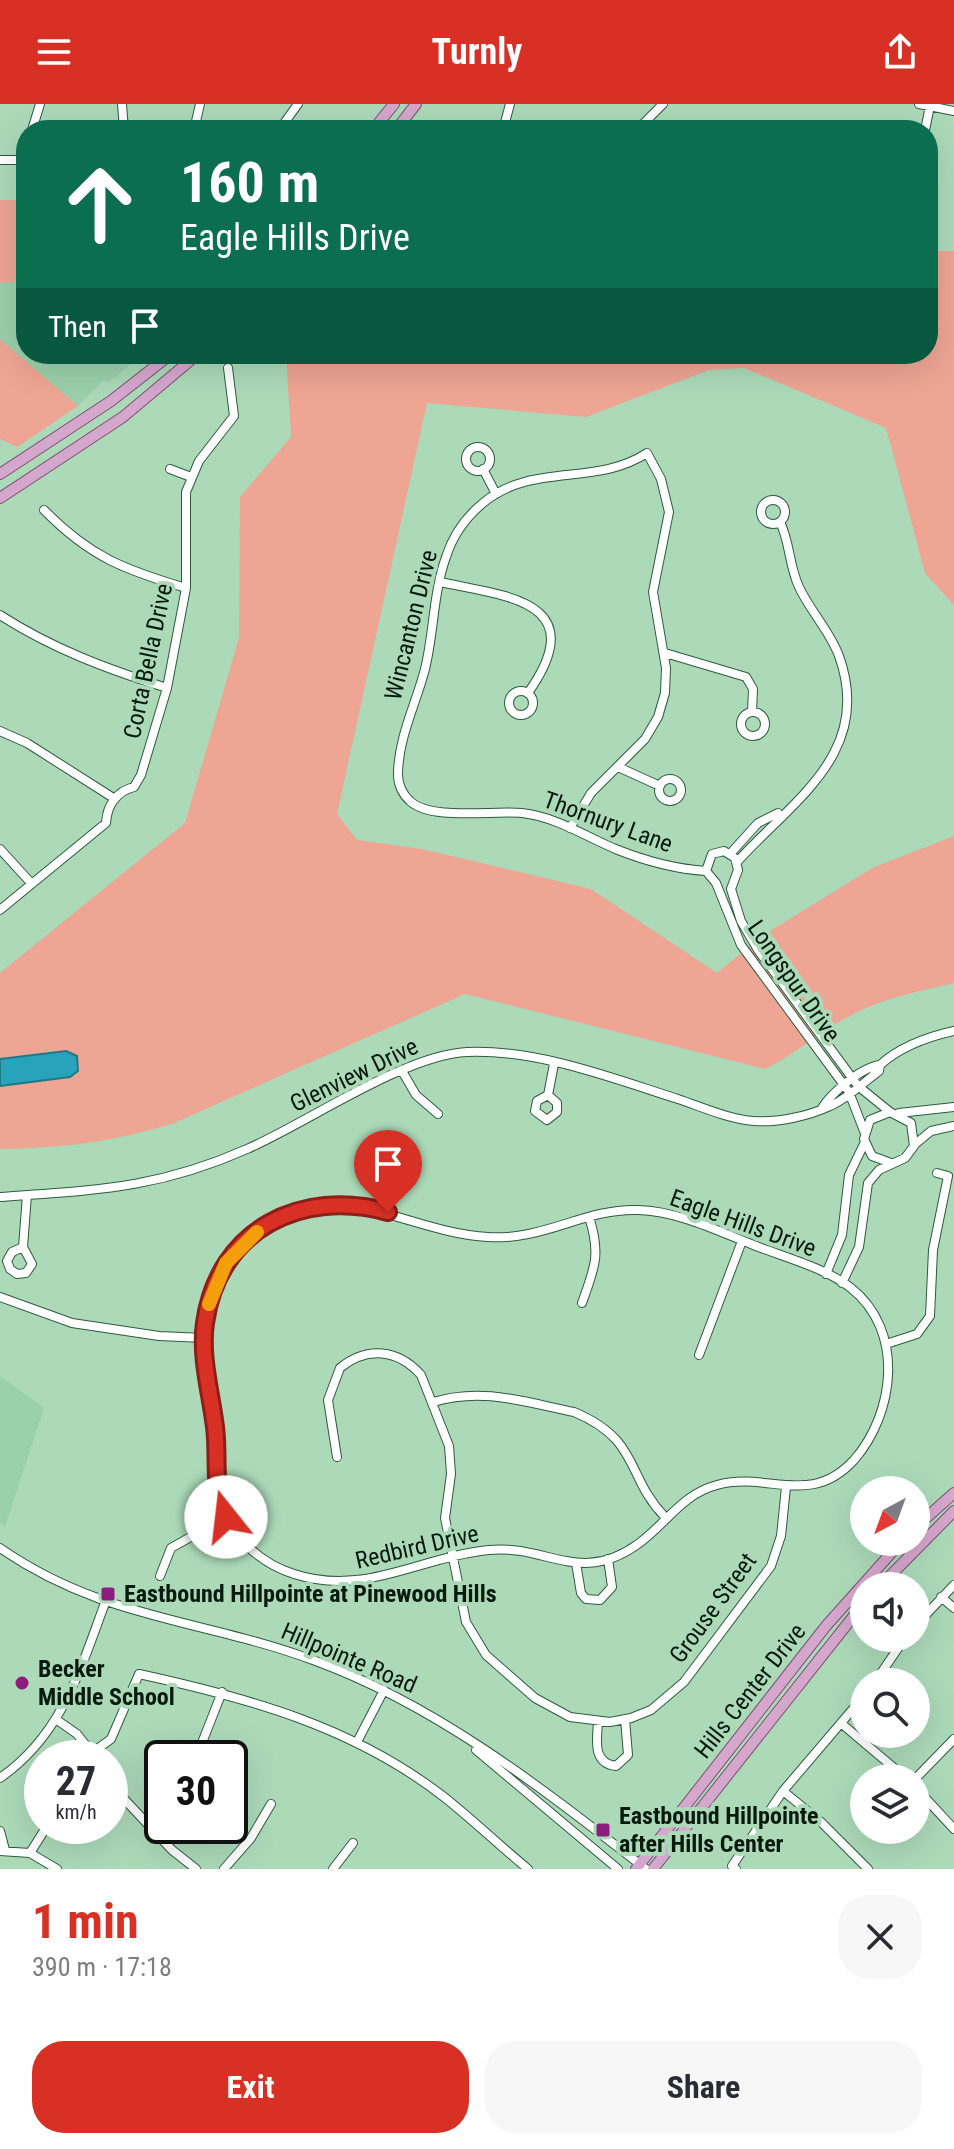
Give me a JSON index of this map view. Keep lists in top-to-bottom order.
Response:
{
  "streets": {
    "main road": ["Hills Center Drive"],
    "street": [
      "Wincanton Drive",
      "Corta Bella Drive",
      "Thornury Lane",
      "Longspur Drive",
      "Glenview Drive",
      "Eagle Hills Drive",
      "Redbird Drive",
      "Grouse Street",
      "Hillpointe Road"
    ]
  },
  "crossings": [
    ["Wincanton Drive", "Thornury Lane"],
    ["Thornury Lane", "Longspur Drive"],
    ["Longspur Drive", "Glenview Drive"],
    ["Eagle Hills Drive", "Redbird Drive"],
    ["Redbird Drive", "Grouse Street"],
    ["Hillpointe Road", "Hills Center Drive"]
  ],
  "places": {
    "transit": ["Eastbound Hillpointe at Pinewood Hills", "Eastbound Hillpointe after Hills Center"],
    "other": ["Becker Middle School"]
  },
  "north": "bottom left",
  "page": {
    "header": "Turnly",
    "turn": ["160 m", "Eagle Hills Drive"],
    "then": "Then",
    "speed": "27 km/h",
    "limit": "30",
    "heading": ["1 min", "390 m · 17:18"],
    "buttons": ["Exit", "Share"]
  }
}
